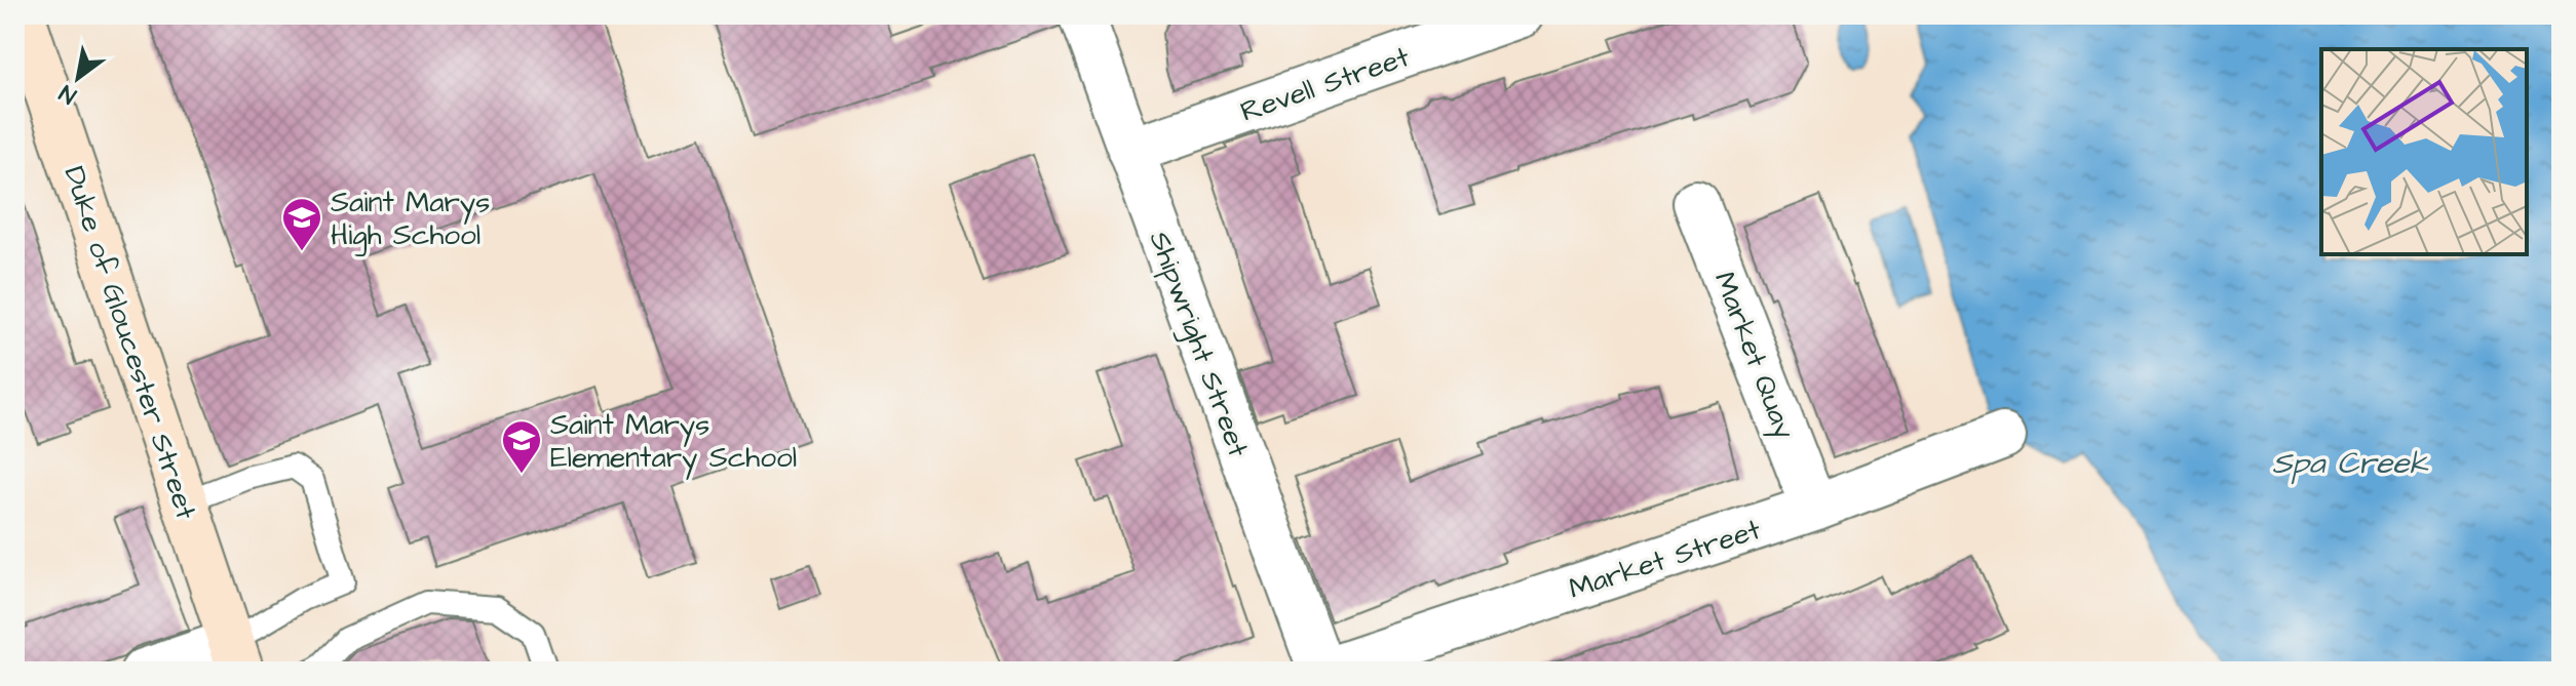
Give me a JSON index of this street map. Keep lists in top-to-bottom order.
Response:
{
  "streets": {
    "main road": ["Duke of Gloucester Street"],
    "street": [
      "Revell Street",
      "Shipwright Street",
      "Market Quay",
      "Market Street"
    ]
  },
  "crossings": [
    ["Revell Street", "Shipwright Street"],
    ["Shipwright Street", "Market Street"],
    ["Market Quay", "Market Street"]
  ],
  "water": ["Spa Creek"],
  "places": {
    "school or university": ["Saint Marys High School", "Saint Marys Elementary School"]
  },
  "north": "bottom left"
}
